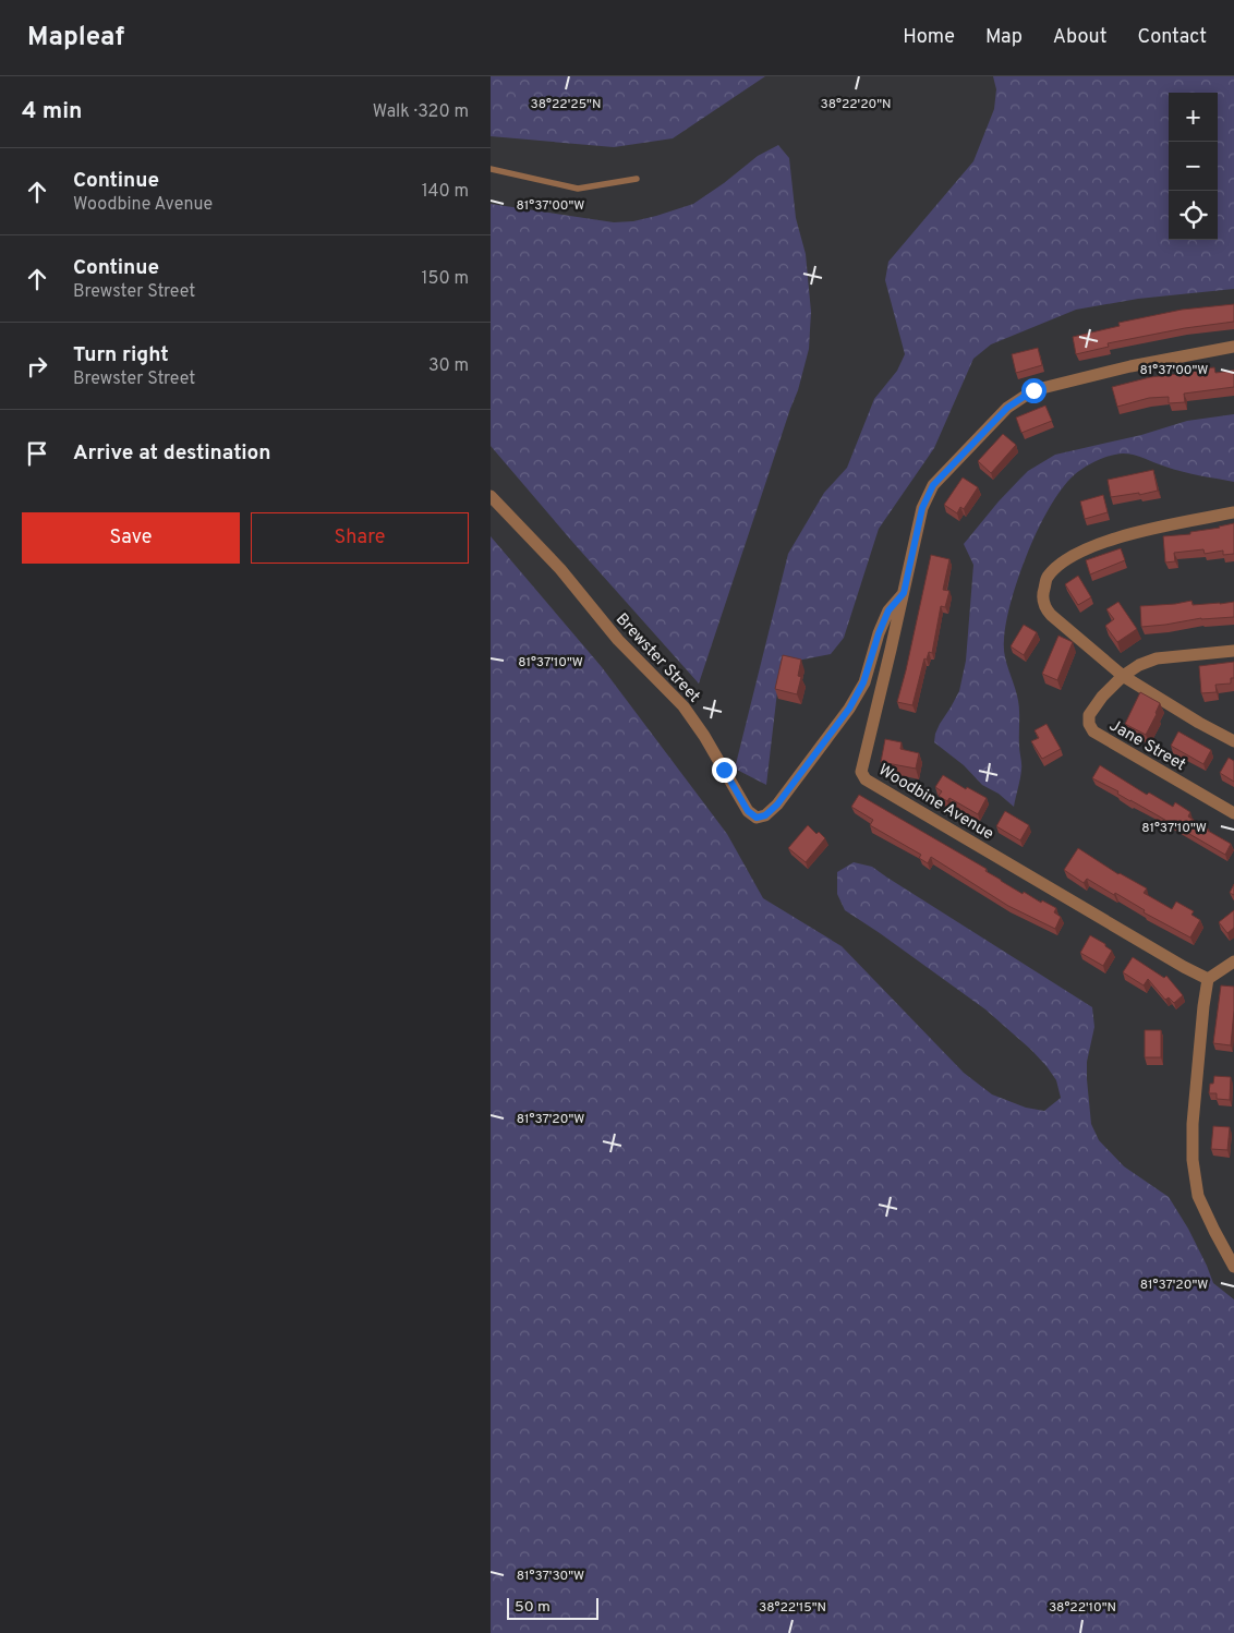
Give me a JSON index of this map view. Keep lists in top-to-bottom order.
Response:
{
  "streets": {
    "street": ["Brewster Street", "Jane Street", "Woodbine Avenue"]
  },
  "crossings": [
    ["Brewster Street", "Woodbine Avenue"]
  ],
  "scale_bar": "50 m",
  "page": {
    "header": "Mapleaf",
    "nav": [
      "Home",
      "Map",
      "About",
      "Contact"
    ],
    "heading": ["4 min", "Walk · 320 m"],
    "map_buttons": ["+", "−"],
    "list": [
      ["Continue", "Woodbine Avenue", "140 m"],
      ["Continue", "Brewster Street", "150 m"],
      ["Turn right", "Brewster Street", "30 m"],
      "Arrive at destination"
    ],
    "buttons": ["Save", "Share"],
    "scale": "50 m"
  },
  "coordinates": [
    "38°22'25\"N",
    "38°22'20\"N",
    "81°37'00\"W",
    "81°37'10\"W",
    "81°37'20\"W",
    "81°37'30\"W",
    "38°22'15\"N",
    "38°22'10\"N"
  ]
}
